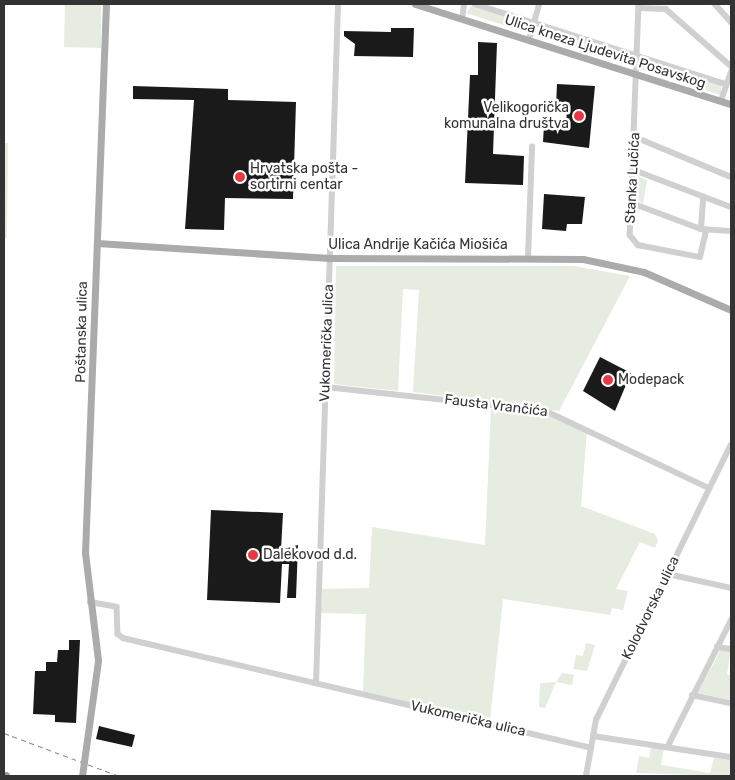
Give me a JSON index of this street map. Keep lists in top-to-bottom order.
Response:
{
  "streets": {
    "main road": ["Ulica kneza Ljudevita Posavskog", "Ulica Andrije Kačića Miošića", "Poštanska ulica"],
    "street": [
      "Stanka Lučića",
      "Vukomerička ulica",
      "Fausta Vrančića",
      "Kolodvorska ulica"
    ]
  },
  "crossings": [
    ["Ulica kneza Ljudevita Posavskog", "Stanka Lučića"],
    ["Ulica Andrije Kačića Miošića", "Poštanska ulica"],
    ["Ulica Andrije Kačića Miošića", "Vukomerička ulica"],
    ["Poštanska ulica", "Vukomerička ulica"],
    ["Vukomerička ulica", "Fausta Vrančića"],
    ["Vukomerička ulica", "Kolodvorska ulica"],
    ["Fausta Vrančića", "Kolodvorska ulica"]
  ],
  "places": [
    "Velikogorička komunalna društva",
    "Hrvatska pošta - sortirni centar",
    "Modepack",
    "Dalekovod d.d."
  ]
}
